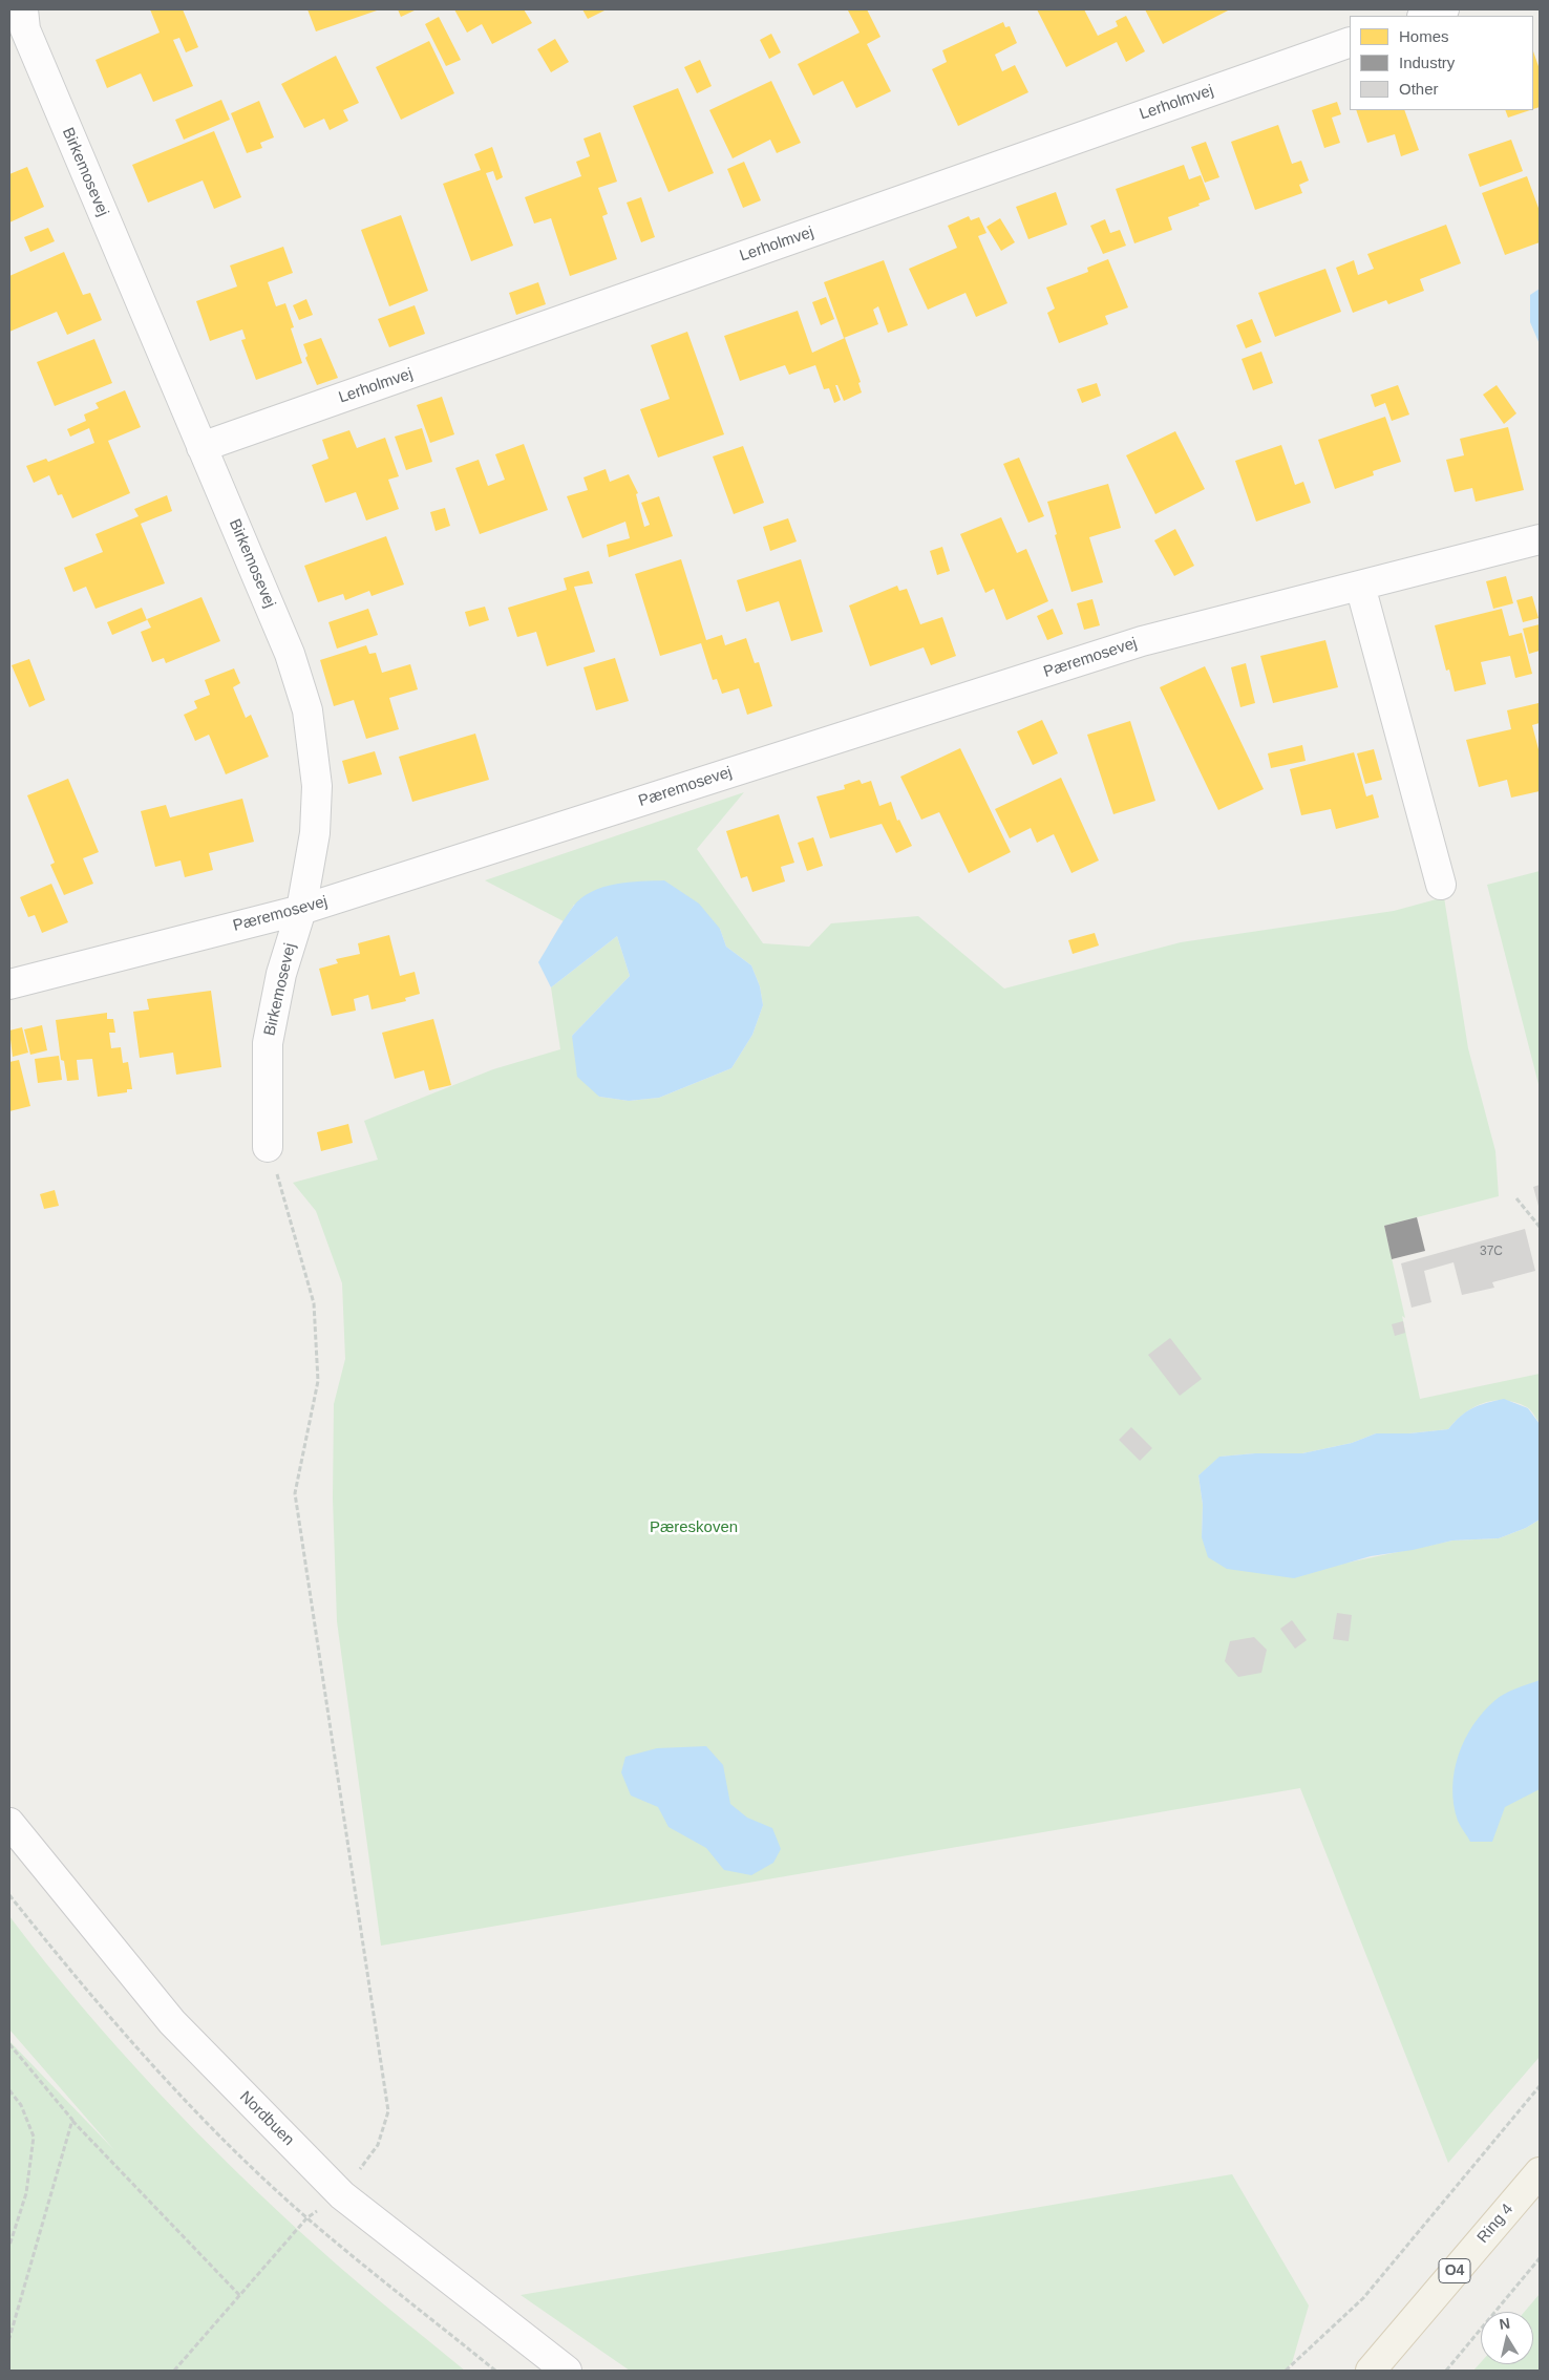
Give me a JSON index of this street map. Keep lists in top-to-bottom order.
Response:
{
  "streets": {
    "main road": ["Ring 4", "O4"],
    "street": [
      "Lerholmvej",
      "Birkemosevej",
      "Pæremosevej",
      "Nordbuen"
    ]
  },
  "crossings": [
    ["Lerholmvej", "Birkemosevej"],
    ["Birkemosevej", "Pæremosevej"]
  ],
  "parks": ["Pæreskoven"],
  "house_numbers": ["37C"],
  "legend": ["Homes", "Industry", "Other"],
  "north": "top"
}
